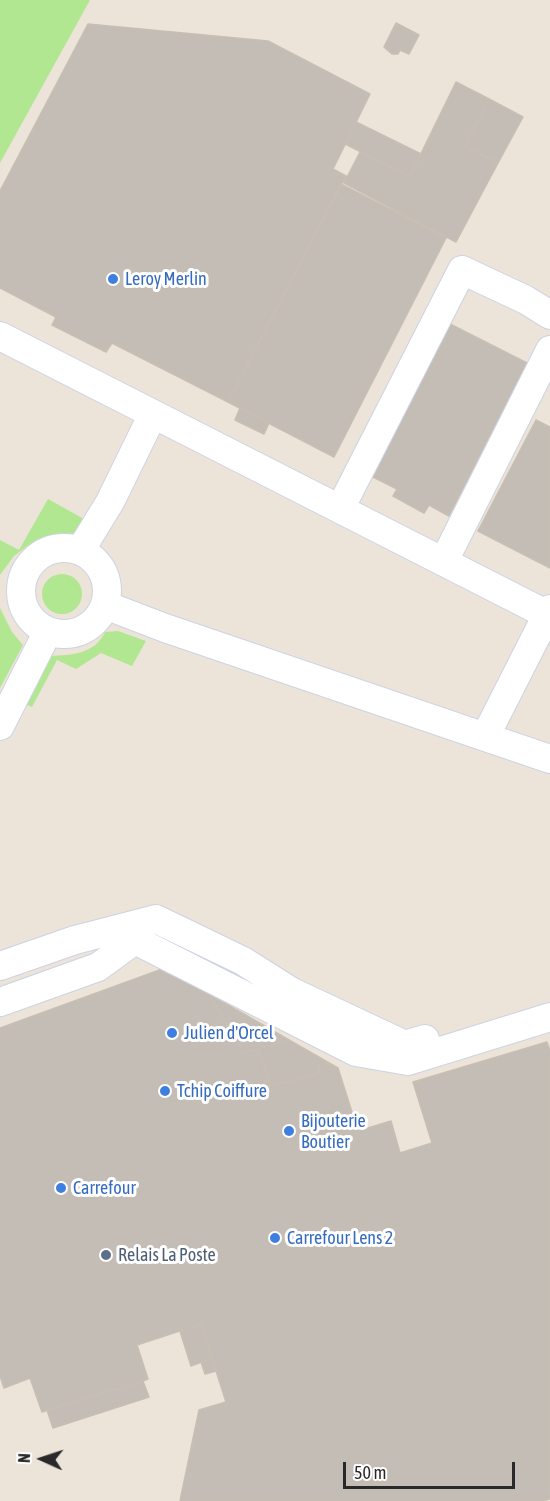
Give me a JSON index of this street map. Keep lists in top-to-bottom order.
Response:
{
  "places": [
    "Leroy Merlin",
    "Julien d'Orcel",
    "Tchip Coiffure",
    "Bijouterie Boutier",
    "Carrefour",
    "Carrefour Lens 2",
    "Relais La Poste"
  ],
  "scale_bar": "50 m",
  "north": "left"
}
